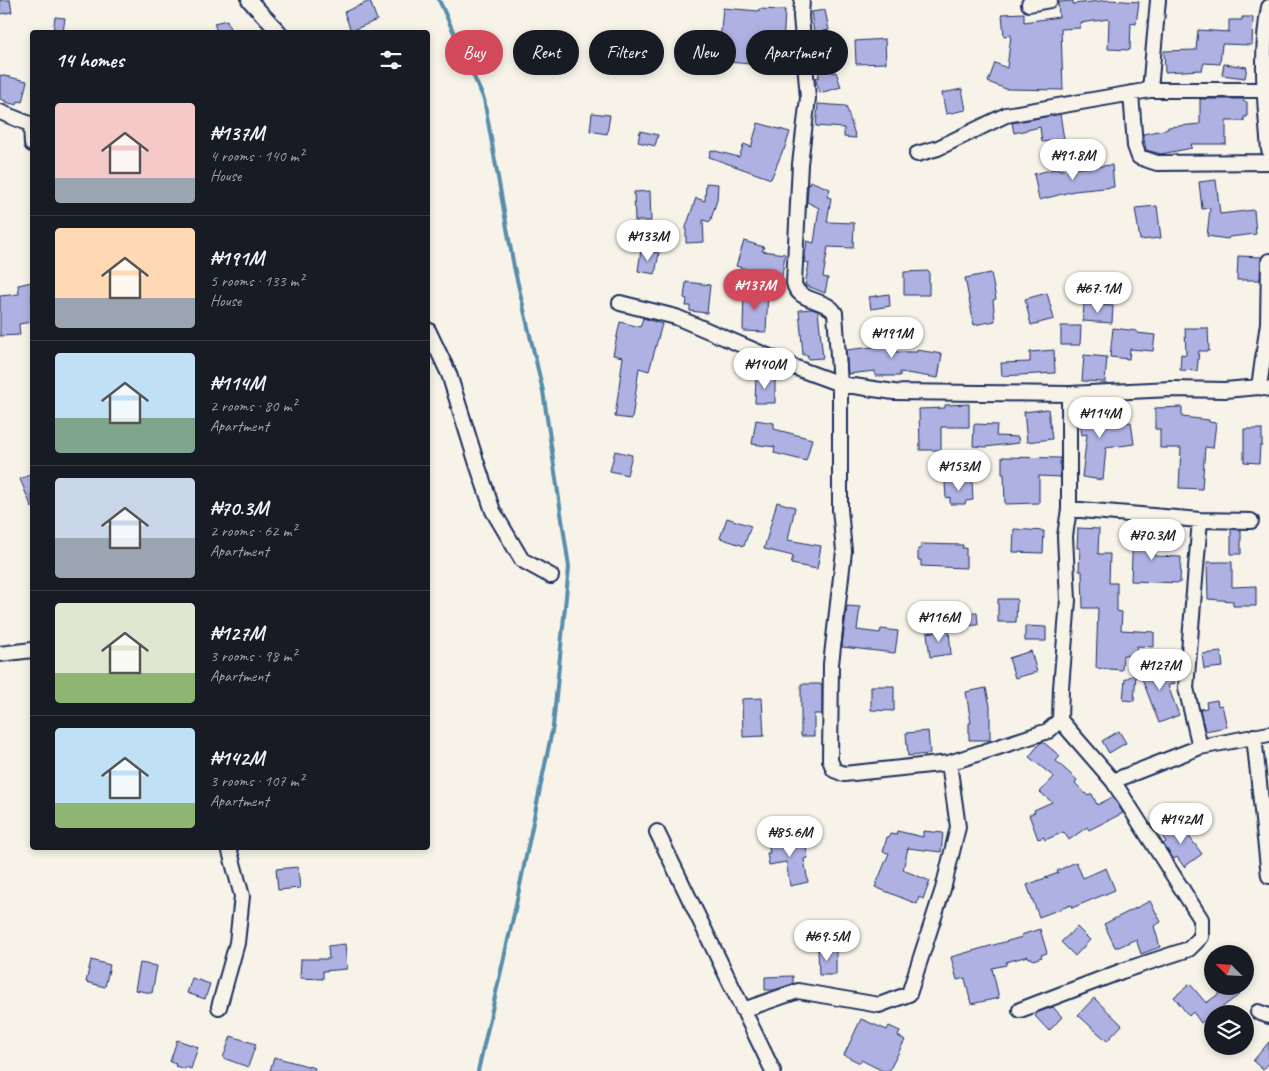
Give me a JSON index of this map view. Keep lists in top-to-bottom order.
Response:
{
  "north": "top left",
  "page": {
    "chip": [
      "Buy",
      "Rent",
      "Filters",
      "New",
      "Apartment"
    ],
    "heading": "14 homes",
    "list": [
      {
        "name": "₦137M",
        "note": "4 rooms · 140 m² · House"
      },
      {
        "name": "₦191M",
        "note": "5 rooms · 133 m² · House"
      },
      {
        "name": "₦114M",
        "note": "2 rooms · 80 m² · Apartment"
      },
      {
        "name": "₦70.3M",
        "note": "2 rooms · 62 m² · Apartment"
      },
      {
        "name": "₦127M",
        "note": "3 rooms · 98 m² · Apartment"
      },
      {
        "name": "₦142M",
        "note": "3 rooms · 107 m² · Apartment"
      }
    ],
    "price": [
      "₦91.8M",
      "₦133M",
      "₦137M",
      "₦67.1M",
      "₦191M",
      "₦140M",
      "₦114M",
      "₦153M",
      "₦70.3M",
      "₦116M",
      "₦127M",
      "₦142M",
      "₦85.6M",
      "₦69.5M"
    ]
  }
}
